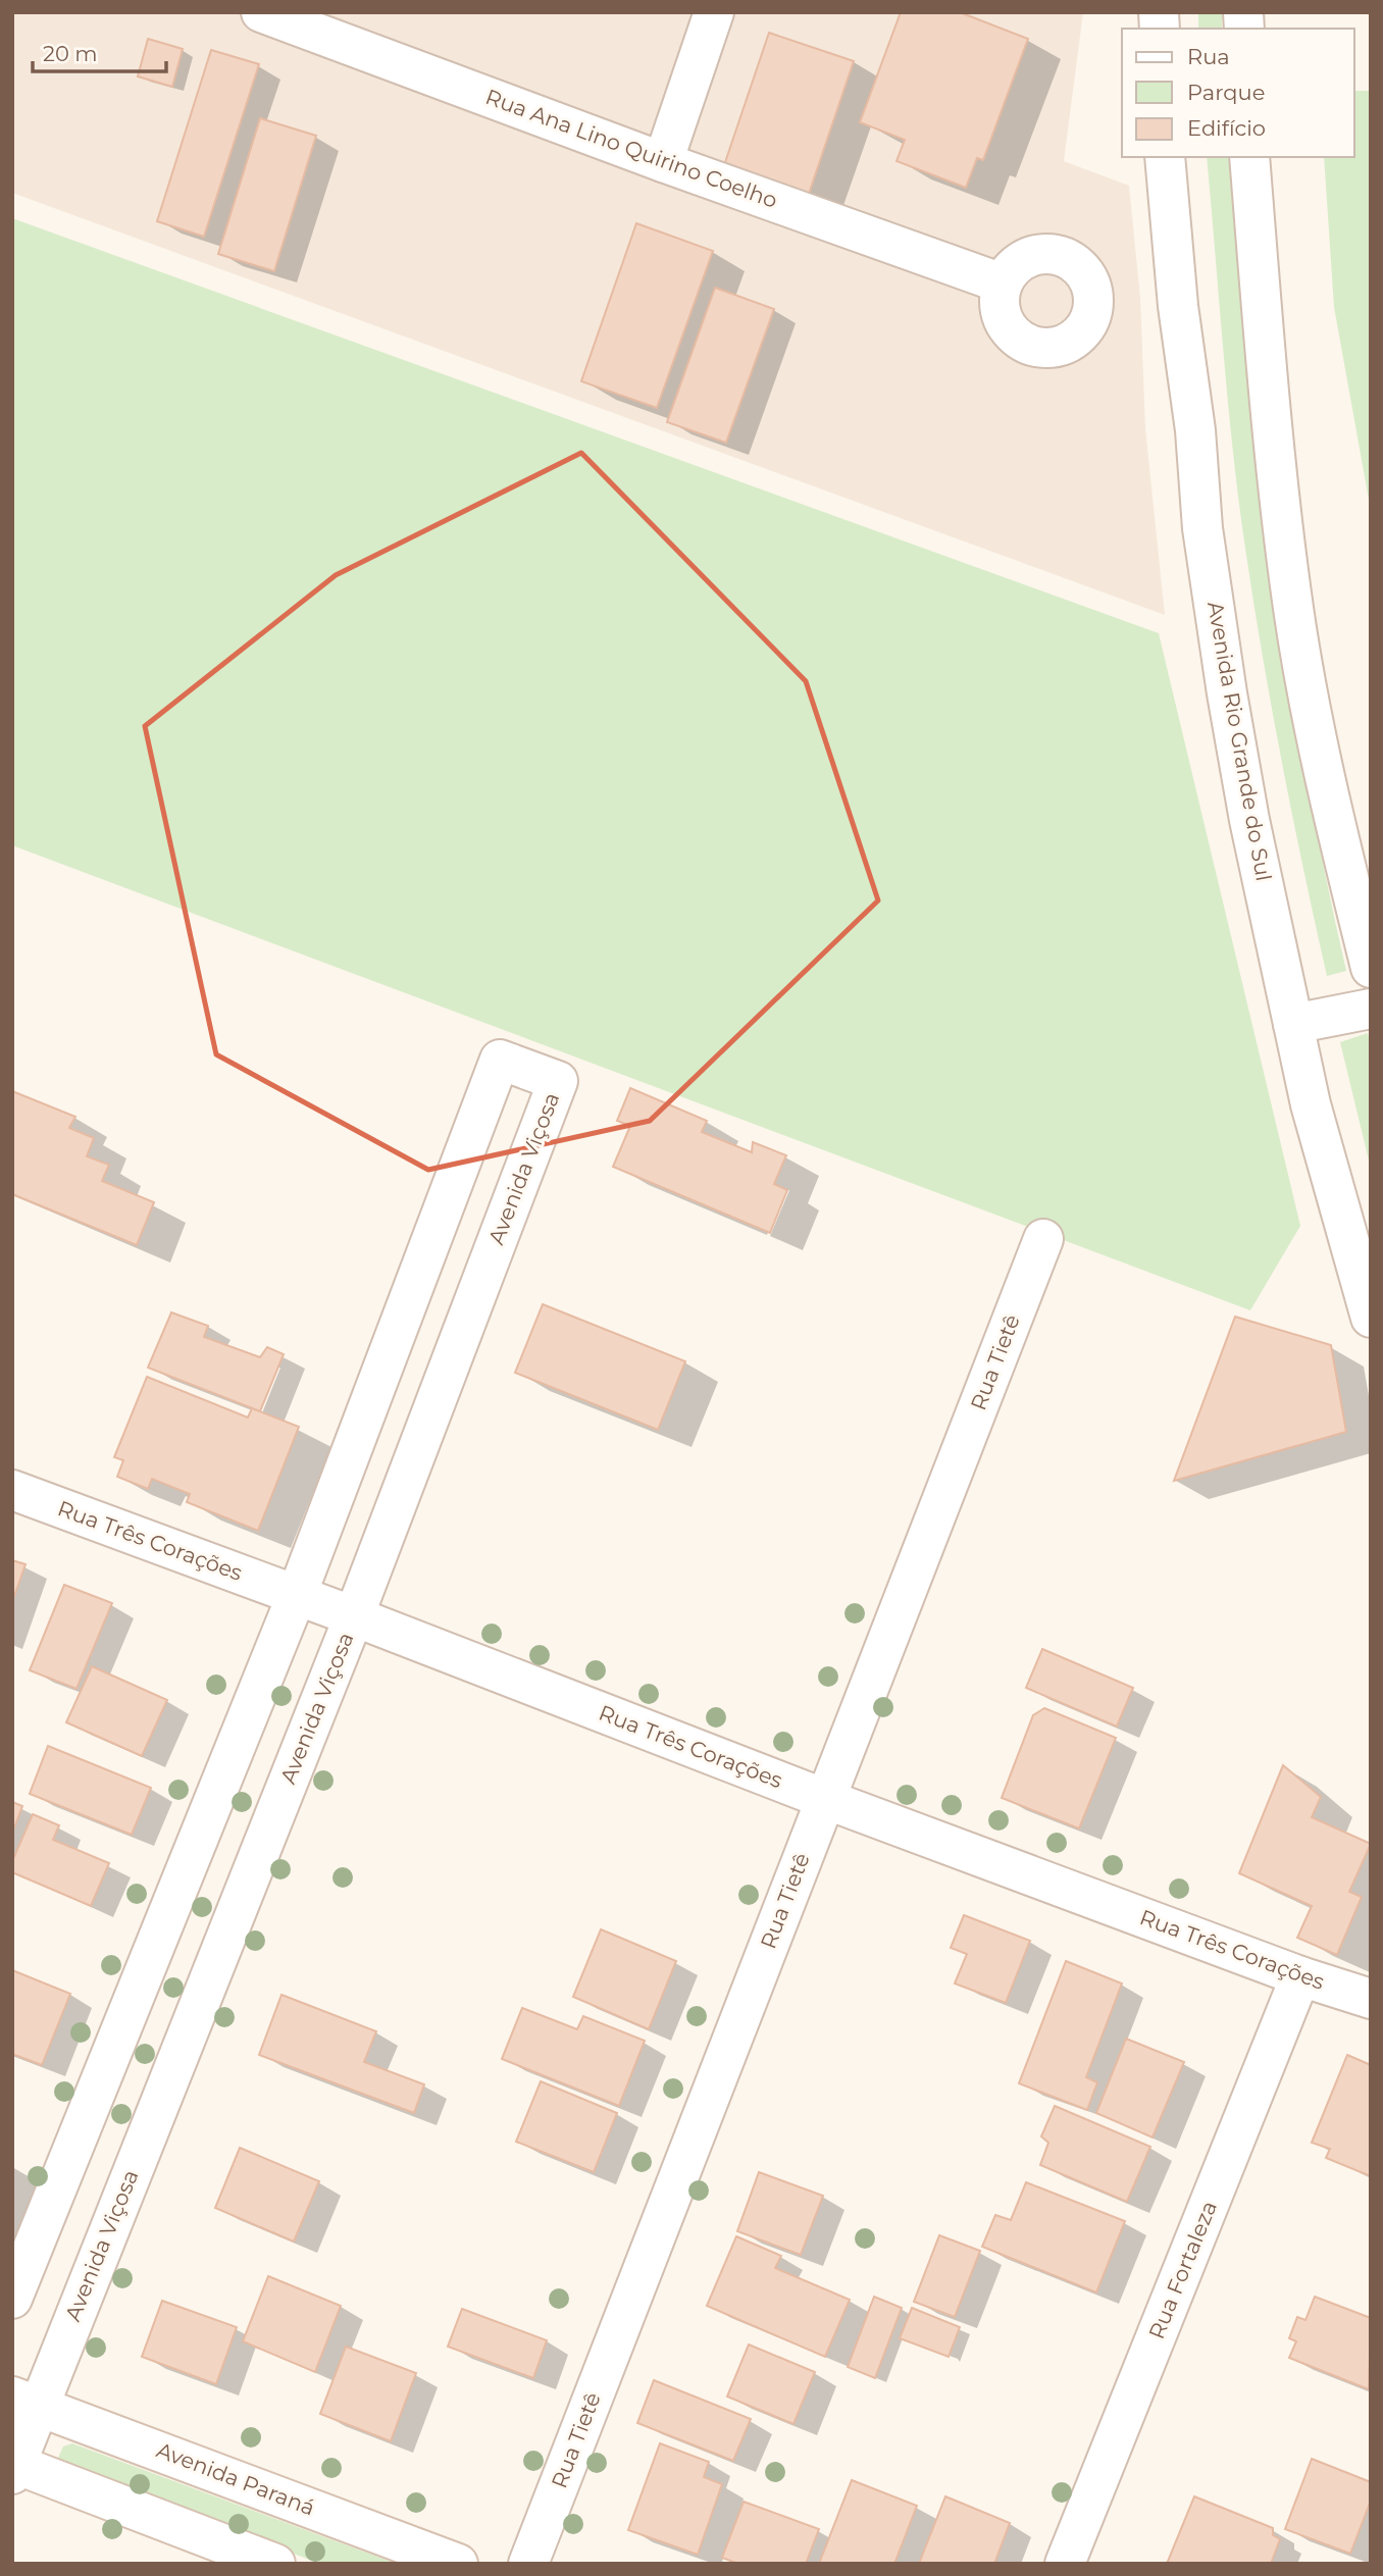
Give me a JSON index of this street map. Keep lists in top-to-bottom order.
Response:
{
  "streets": {
    "street": [
      "Rua Ana Lino Quirino Coelho",
      "Avenida Rio Grande do Sul",
      "Avenida Viçosa",
      "Rua Tietê",
      "Rua Três Corações",
      "Rua Fortaleza",
      "Avenida Paraná"
    ]
  },
  "crossings": [
    ["Avenida Viçosa", "Rua Três Corações"],
    ["Avenida Viçosa", "Avenida Paraná"],
    ["Rua Tietê", "Rua Três Corações"],
    ["Rua Três Corações", "Rua Fortaleza"]
  ],
  "legend": ["Rua", "Parque", "Edifício"],
  "scale_bar": "20 m"
}
